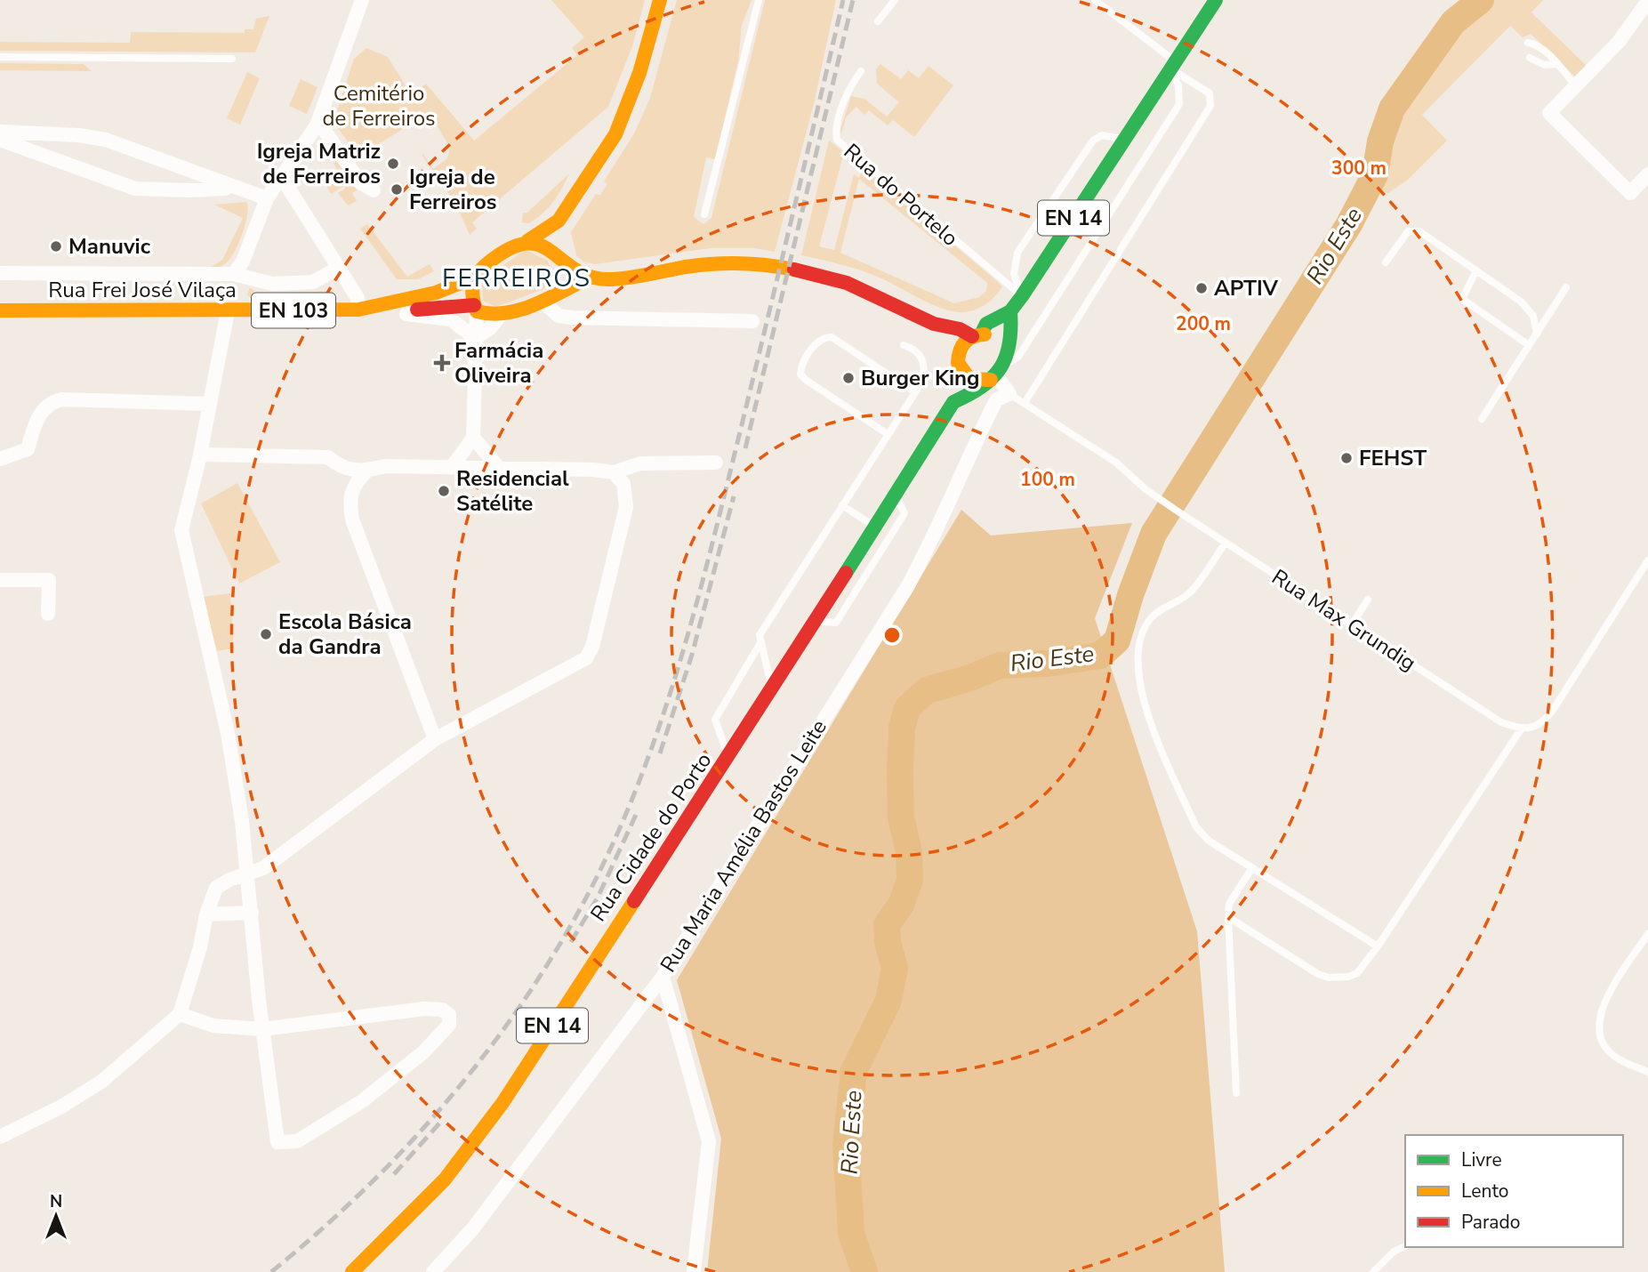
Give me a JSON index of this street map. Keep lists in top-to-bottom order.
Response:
{
  "streets": {
    "main road": [
      "EN 14",
      "Rua Frei José Vilaça",
      "EN 103",
      "Rua Cidade do Porto"
    ],
    "street": ["Rua Max Grundig", "Rua Maria Amélia Bastos Leite"],
    "lane": ["Rua do Portelo"]
  },
  "crossings": [
    ["Rua do Portelo", "Rua Cidade do Porto"],
    ["Rua Frei José Vilaça", "EN 103"],
    ["Rua Frei José Vilaça", "Rua Cidade do Porto"],
    ["Rua Max Grundig", "Rua Cidade do Porto"],
    ["Rua Max Grundig", "Rua Maria Amélia Bastos Leite"]
  ],
  "districts": ["FERREIROS"],
  "water": ["Rio Este"],
  "parks": ["Cemitério de Ferreiros"],
  "places": {
    "other": [
      "Igreja Matriz de Ferreiros",
      "Igreja de Ferreiros",
      "Manuvic",
      "APTIV",
      "Burger King",
      "FEHST",
      "Residencial Satélite",
      "Escola Básica da Gandra"
    ],
    "health": ["Farmácia Oliveira"]
  },
  "legend": ["Livre", "Lento", "Parado"],
  "north": "top",
  "rings": ["300 m", "200 m", "100 m"]
}
